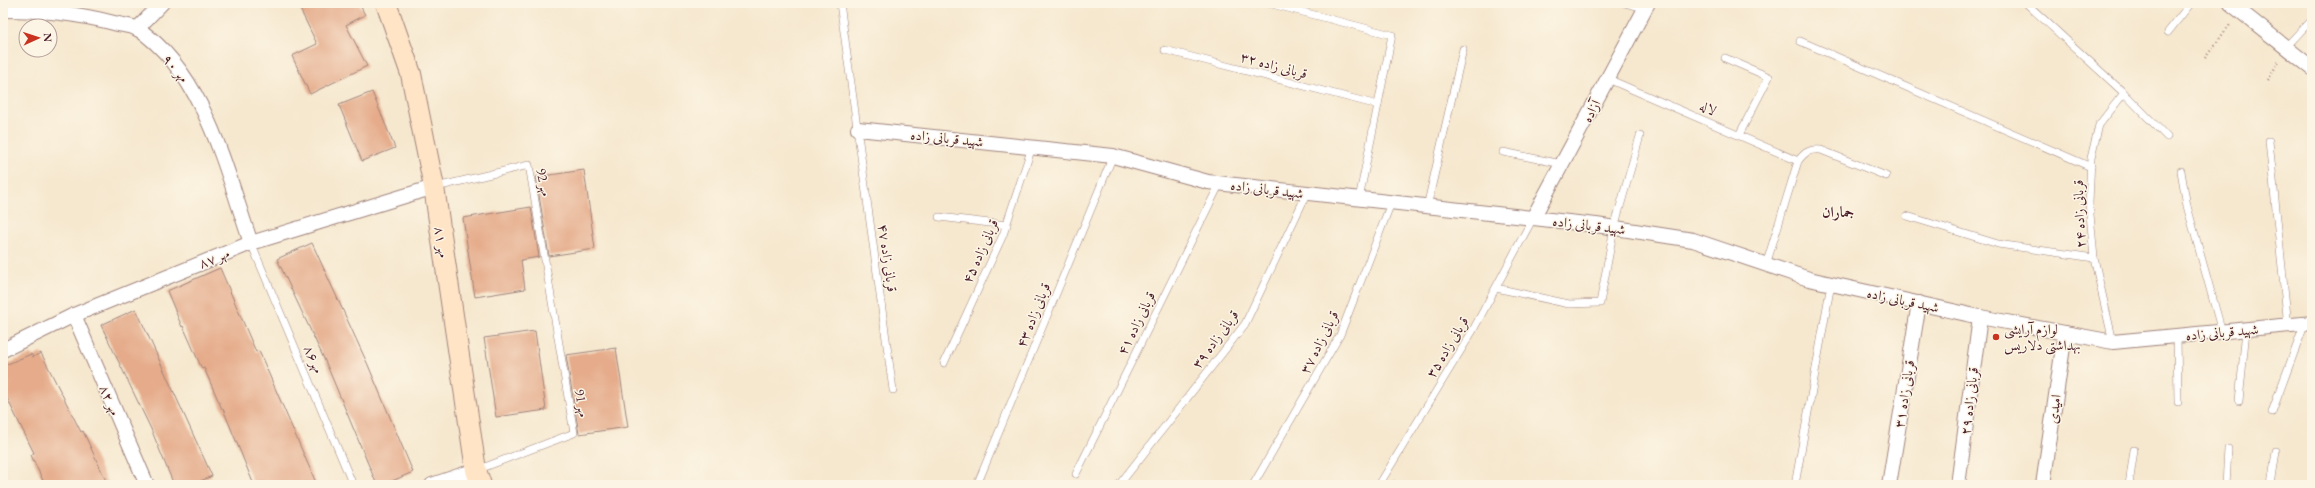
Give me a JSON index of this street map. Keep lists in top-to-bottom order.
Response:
{
  "streets": {
    "street": [
      "مهر ۹۰",
      "آزاده",
      "شهید قربانی زاده",
      "مهر ۸۱",
      "مهر ۸۷",
      "قربانی زاده ۳۱",
      "مهر ۸۲",
      "قربانی زاده ۲۹",
      "امیدی"
    ],
    "lane": [
      "قربانی زاده ۳۲",
      "لاله",
      "مهر 92",
      "قربانی زاده ۲۴",
      "قربانی زاده ۴۵",
      "قربانی زاده ۴۷",
      "قربانی زاده ۴۳",
      "قربانی زاده ۴۱",
      "قربانی زاده ۳۹",
      "قربانی زاده ۳۷",
      "قربانی زاده ۳۵",
      "مهر۸۶",
      "مهر 91"
    ]
  },
  "crossings": [
    ["مهر ۹۰", "مهر ۸۷"],
    ["مهر ۹۰", "مهر۸۶"],
    ["لاله", "آزاده"],
    ["آزاده", "شهید قربانی زاده"],
    ["آزاده", "قربانی زاده ۳۵"],
    ["شهید قربانی زاده", "قربانی زاده ۲۴"],
    ["شهید قربانی زاده", "قربانی زاده ۴۵"],
    ["شهید قربانی زاده", "قربانی زاده ۴۷"],
    ["شهید قربانی زاده", "قربانی زاده ۴۳"],
    ["شهید قربانی زاده", "قربانی زاده ۴۱"],
    ["شهید قربانی زاده", "قربانی زاده ۳۹"],
    ["شهید قربانی زاده", "قربانی زاده ۳۷"],
    ["شهید قربانی زاده", "قربانی زاده ۳۵"],
    ["شهید قربانی زاده", "قربانی زاده ۳۱"],
    ["شهید قربانی زاده", "قربانی زاده ۲۹"],
    ["شهید قربانی زاده", "امیدی"],
    ["مهر 92", "مهر ۸۱"],
    ["مهر 92", "مهر ۸۷"],
    ["مهر 92", "مهر 91"],
    ["مهر ۸۱", "مهر ۸۷"],
    ["مهر ۸۱", "مهر 91"],
    ["مهر ۸۷", "مهر۸۶"],
    ["مهر ۸۷", "مهر ۸۲"]
  ],
  "districts": ["جماران"],
  "places": ["لوازم آرایشی بهداشتی دلاریس"],
  "north": "right"
}
